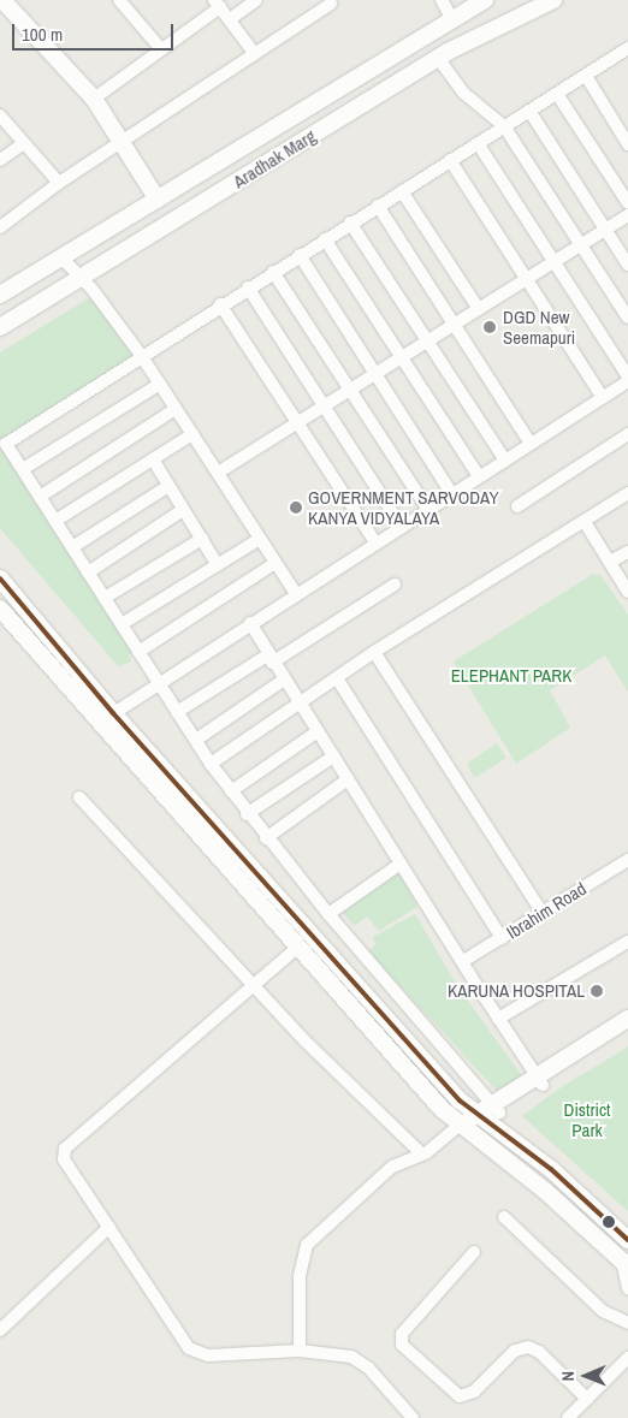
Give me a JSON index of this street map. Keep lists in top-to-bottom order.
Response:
{
  "streets": {
    "main road": ["Aradhak Marg"],
    "street": ["Ibrahim Road"]
  },
  "parks": ["ELEPHANT PARK", "District Park"],
  "places": ["DGD New Seemapuri", "GOVERNMENT SARVODAY KANYA VIDYALAYA", "KARUNA HOSPITAL"],
  "scale_bar": "100 m",
  "north": "left"
}
